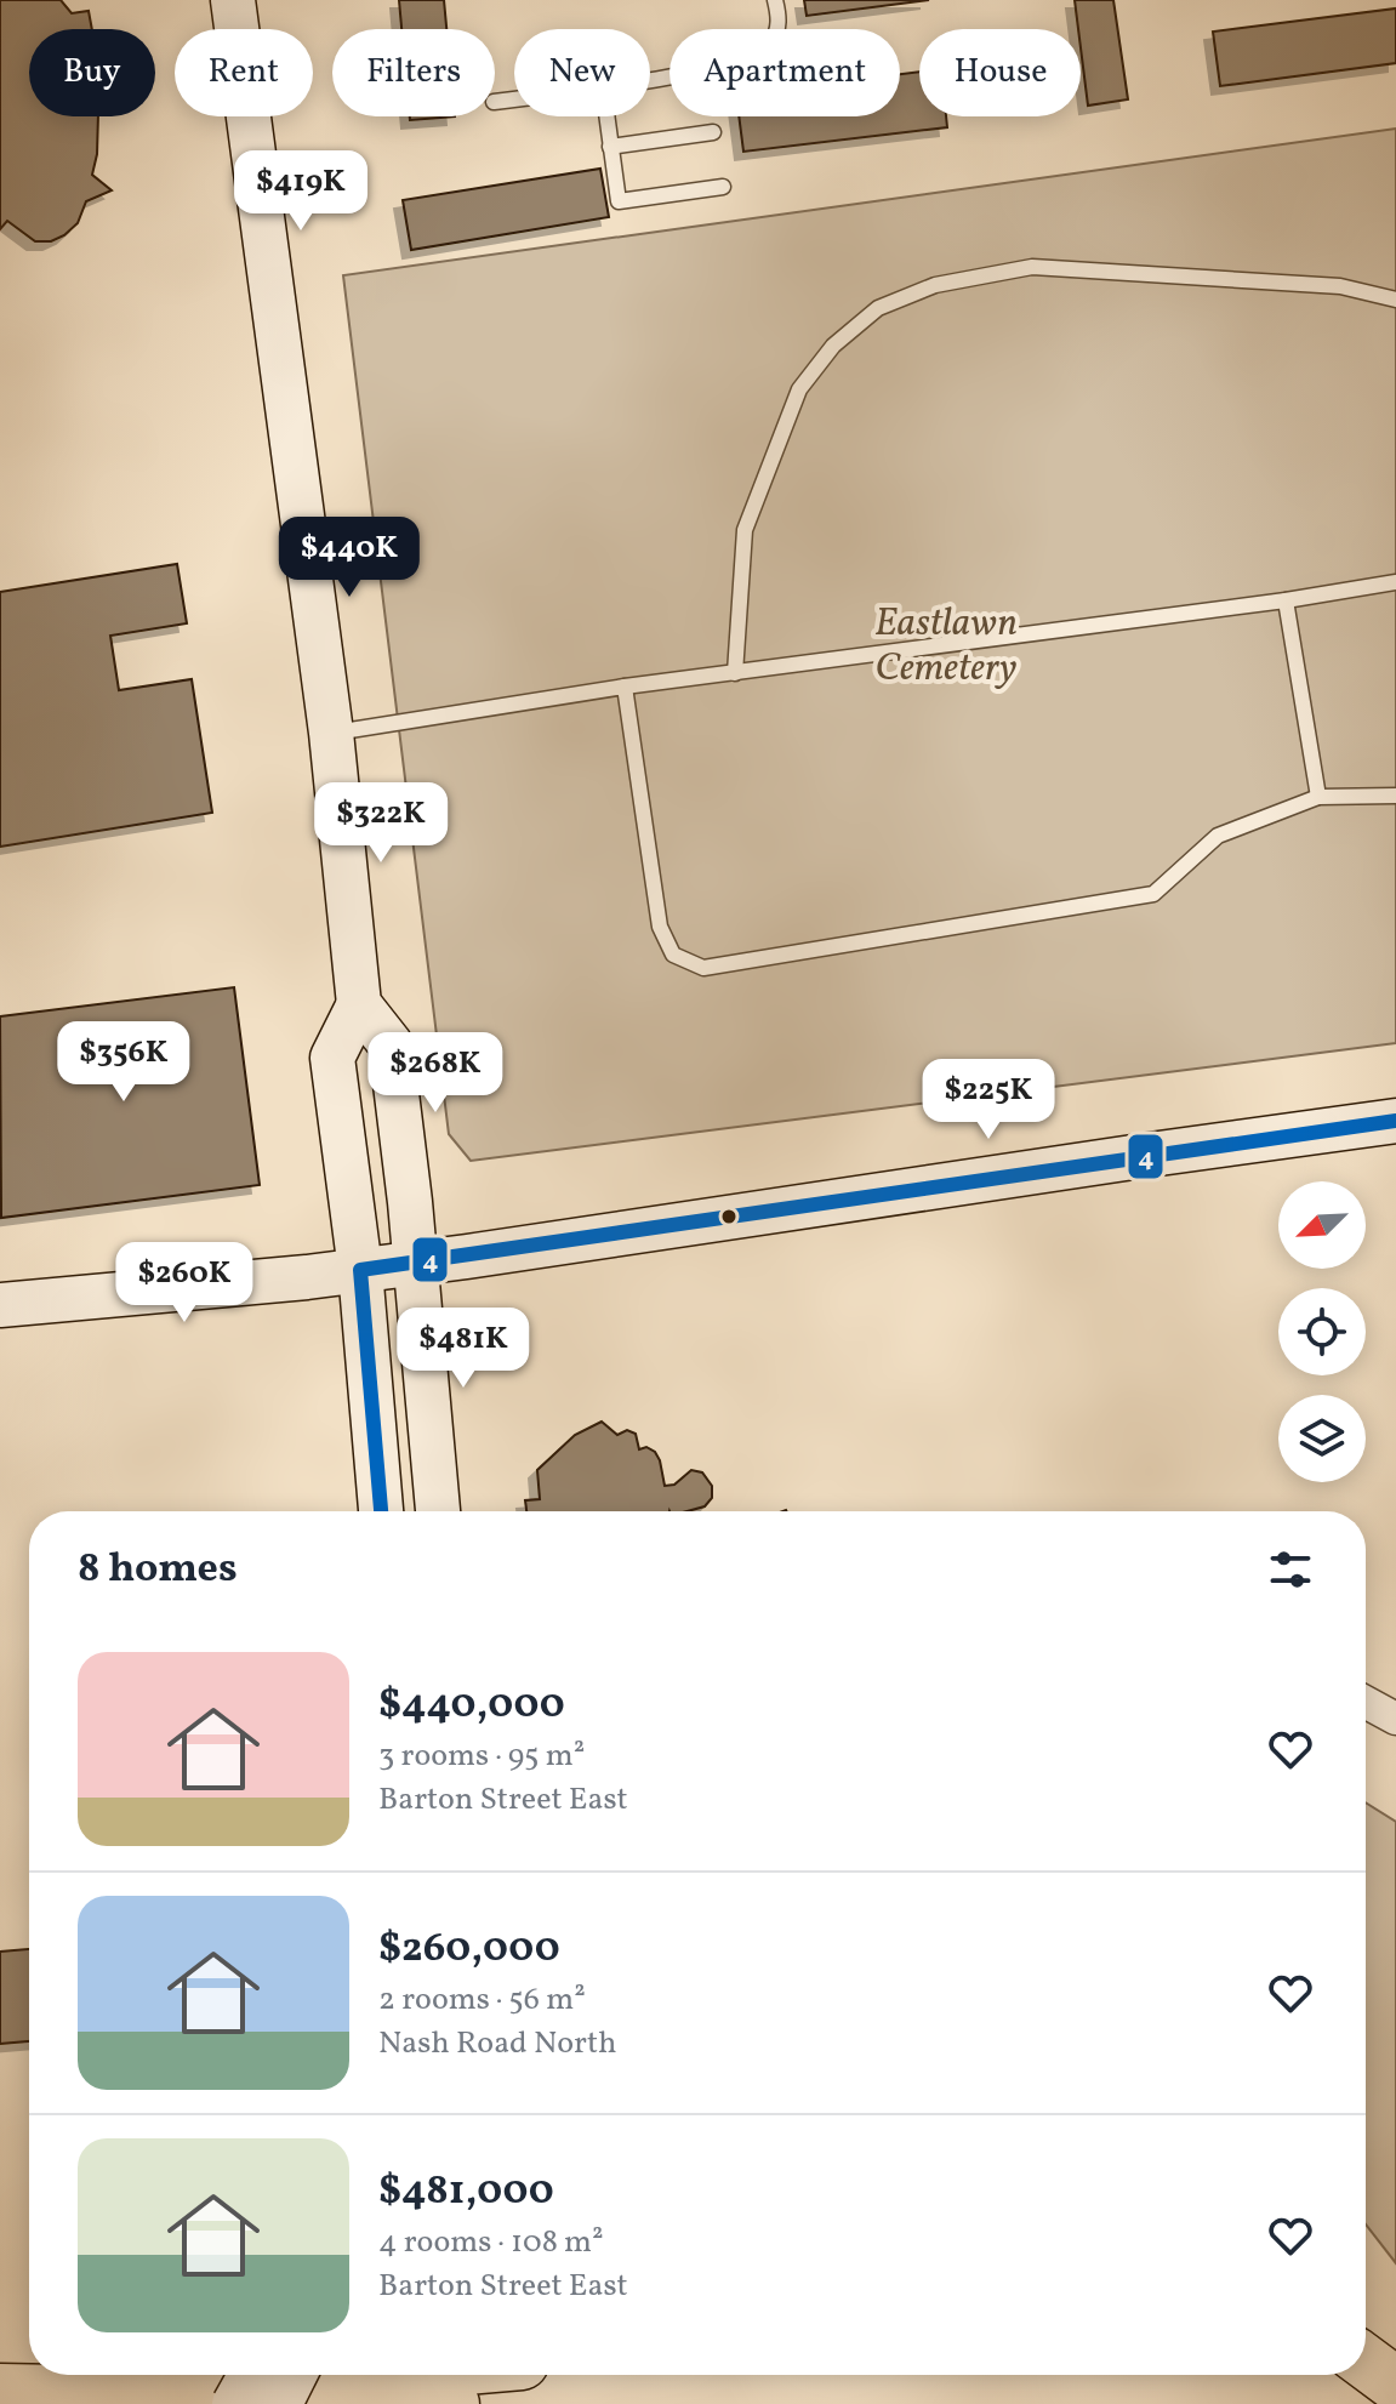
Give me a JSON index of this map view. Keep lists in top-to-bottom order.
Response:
{
  "parks": ["Eastlawn Cemetery"],
  "lines": ["transit line 4"],
  "north": "bottom left",
  "page": {
    "chip": [
      "Buy",
      "Rent",
      "Filters",
      "New",
      "Apartment",
      "House"
    ],
    "price": [
      "$419K",
      "$440K",
      "$322K",
      "$356K",
      "$268K",
      "$225K",
      "$260K",
      "$481K"
    ],
    "heading": "8 homes",
    "list": [
      {
        "name": "$440,000",
        "note": "3 rooms · 95 m² · Barton Street East"
      },
      {
        "name": "$260,000",
        "note": "2 rooms · 56 m² · Nash Road North"
      },
      {
        "name": "$481,000",
        "note": "4 rooms · 108 m² · Barton Street East"
      }
    ]
  }
}
